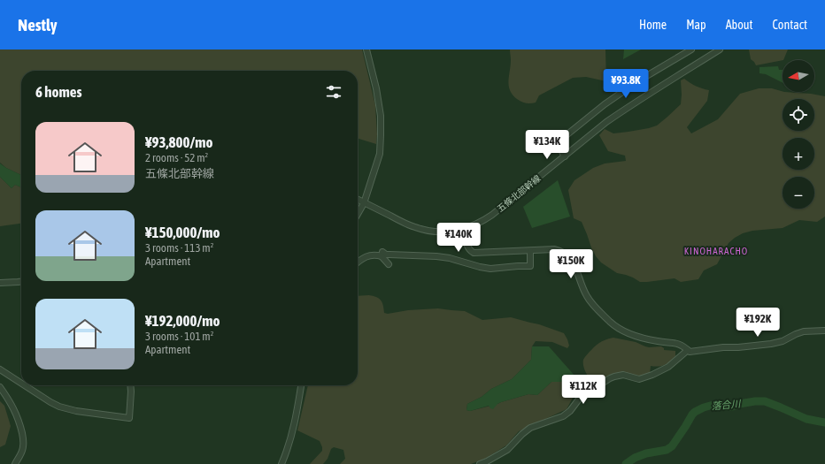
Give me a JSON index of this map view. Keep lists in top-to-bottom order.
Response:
{
  "streets": {
    "street": ["五條北部幹線"]
  },
  "districts": ["KINOHARACHO"],
  "water": ["落合川"],
  "north": "left",
  "page": {
    "header": "Nestly",
    "nav": [
      "Home",
      "Map",
      "About",
      "Contact"
    ],
    "map_buttons": ["+", "−"],
    "price": [
      "¥93.8K",
      "¥134K",
      "¥140K",
      "¥150K",
      "¥192K",
      "¥112K"
    ],
    "heading": "6 homes",
    "list": [
      {
        "name": "¥93,800/mo",
        "note": "2 rooms · 52 m² · 五條北部幹線"
      },
      {
        "name": "¥150,000/mo",
        "note": "3 rooms · 113 m² · Apartment"
      },
      {
        "name": "¥192,000/mo",
        "note": "3 rooms · 101 m² · Apartment"
      }
    ]
  }
}
